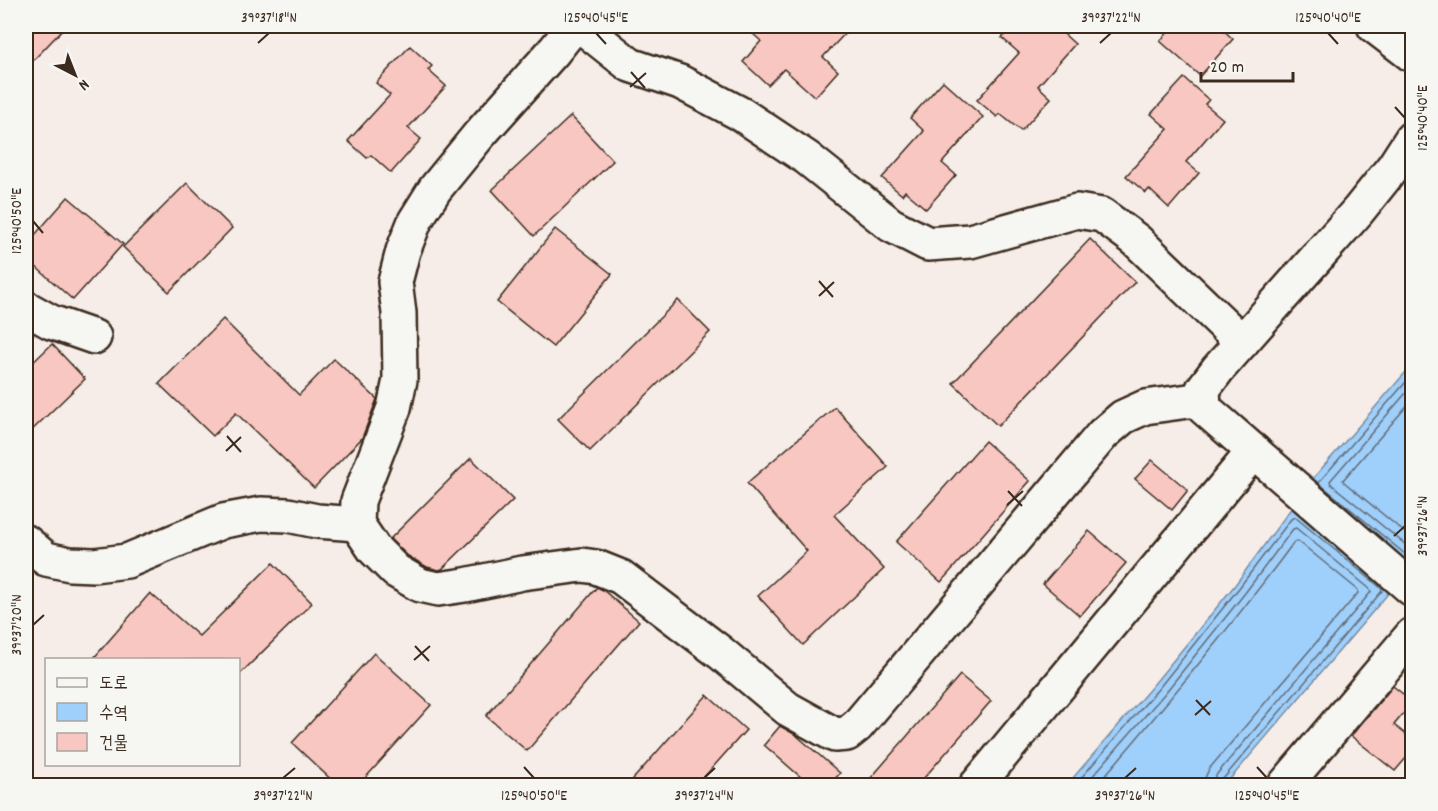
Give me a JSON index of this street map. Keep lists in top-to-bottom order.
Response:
{
  "legend": ["도로", "수역", "건물"],
  "scale_bar": "20 m",
  "north": "bottom right",
  "coordinates": [
    "39°37'18\"N",
    "125°40'45\"E",
    "39°37'22\"N",
    "125°40'40\"E",
    "125°40'50\"E",
    "39°37'26\"N",
    "39°37'20\"N",
    "39°37'24\"N"
  ]
}
